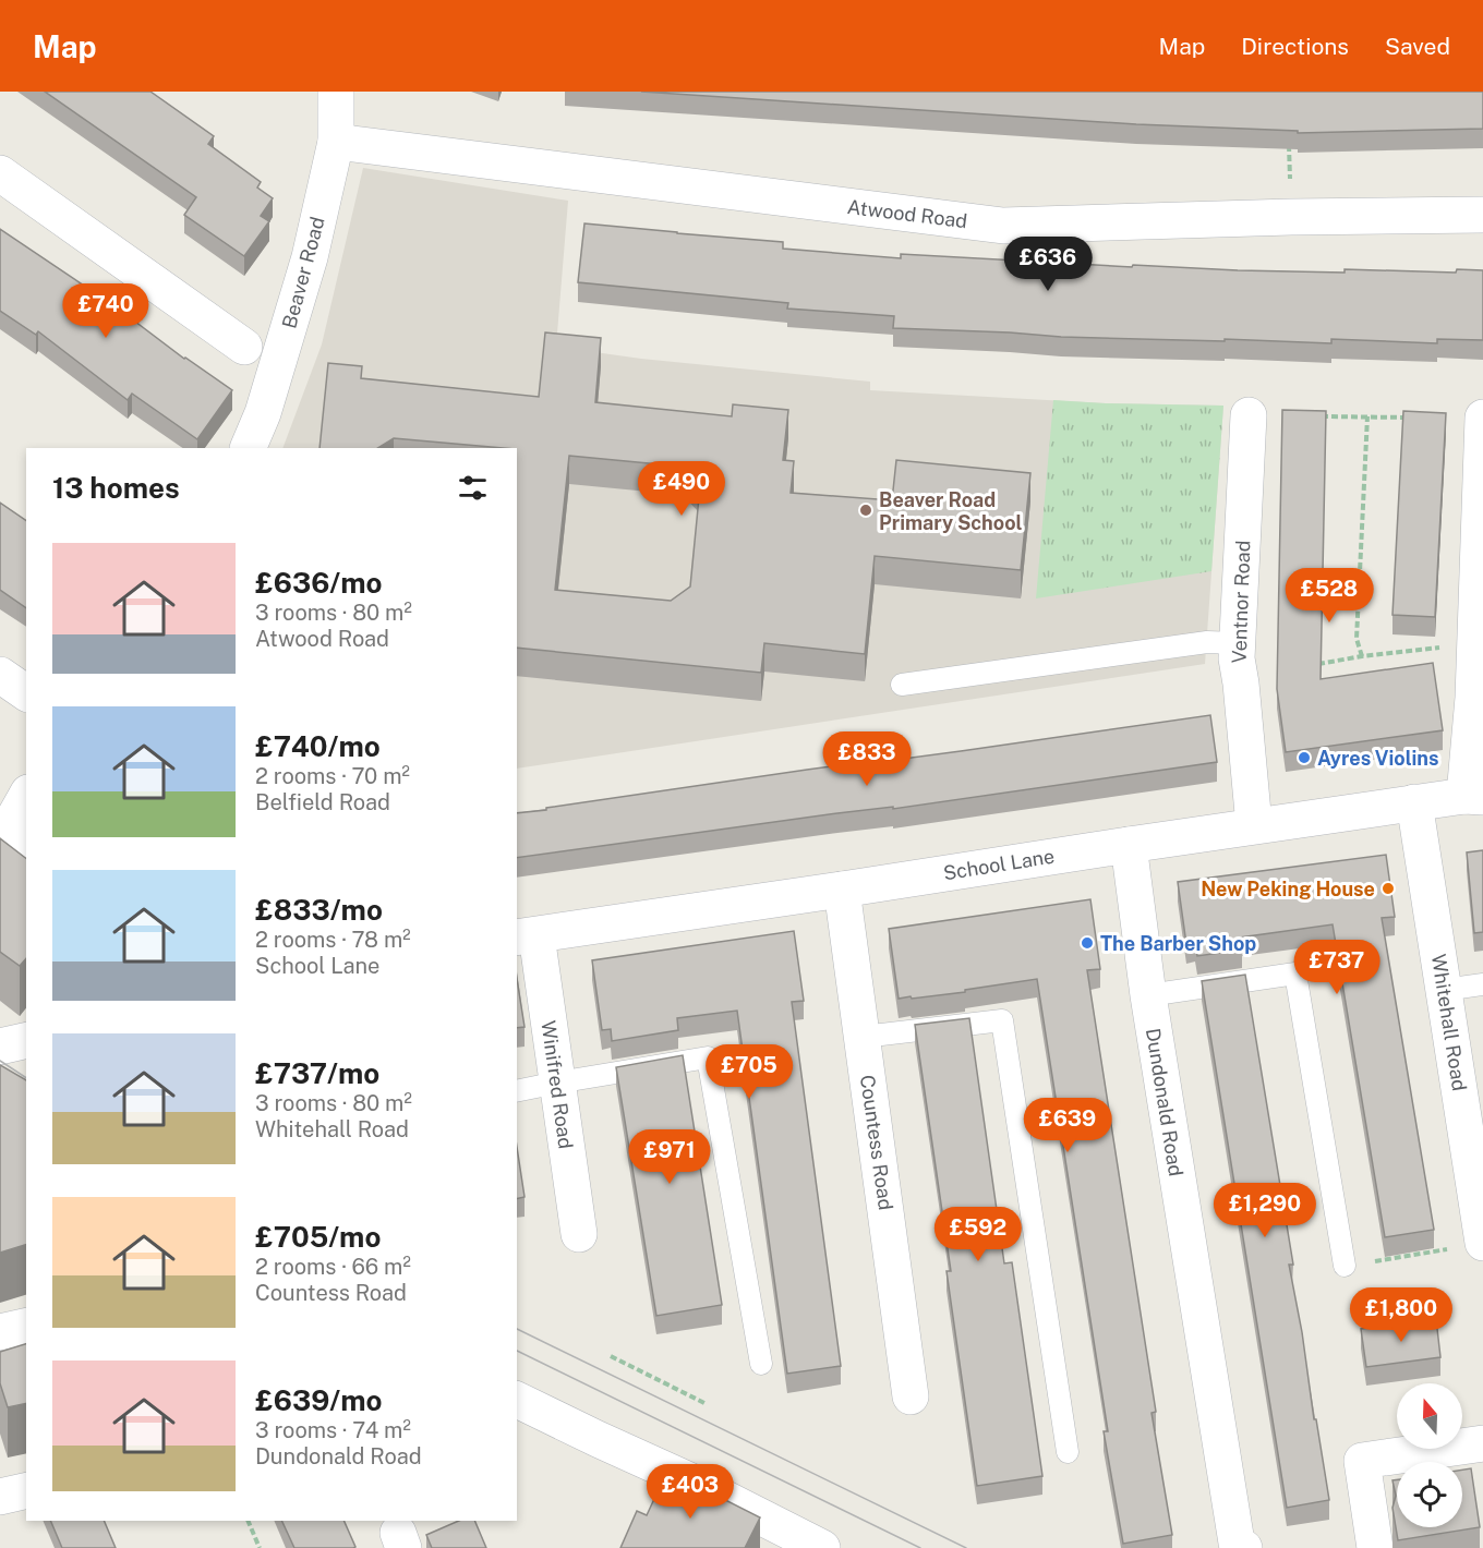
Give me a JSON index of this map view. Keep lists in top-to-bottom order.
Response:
{
  "streets": {
    "street": [
      "Atwood Road",
      "Beaver Road",
      "Ventnor Road",
      "School Lane",
      "Whitehall Road",
      "Winifred Road",
      "Dundonald Road",
      "Countess Road"
    ]
  },
  "crossings": [
    ["Atwood Road", "Beaver Road"],
    ["Ventnor Road", "School Lane"],
    ["School Lane", "Whitehall Road"],
    ["School Lane", "Winifred Road"],
    ["School Lane", "Dundonald Road"],
    ["School Lane", "Countess Road"]
  ],
  "places": [
    "Beaver Road Primary School",
    "Ayres Violins",
    "New Peking House",
    "The Barber Shop"
  ],
  "north": "top",
  "page": {
    "header": "Map",
    "nav": ["Map", "Directions", "Saved"],
    "price": [
      "£636",
      "£740",
      "£490",
      "£528",
      "£833",
      "£737",
      "£705",
      "£639",
      "£971",
      "£1,290",
      "£592",
      "£1,800",
      "£403"
    ],
    "heading": "13 homes",
    "list": [
      {
        "name": "£636/mo",
        "note": "3 rooms · 80 m² · Atwood Road"
      },
      {
        "name": "£740/mo",
        "note": "2 rooms · 70 m² · Belfield Road"
      },
      {
        "name": "£833/mo",
        "note": "2 rooms · 78 m² · School Lane"
      },
      {
        "name": "£737/mo",
        "note": "3 rooms · 80 m² · Whitehall Road"
      },
      {
        "name": "£705/mo",
        "note": "2 rooms · 66 m² · Countess Road"
      },
      {
        "name": "£639/mo",
        "note": "3 rooms · 74 m² · Dundonald Road"
      }
    ]
  }
}
